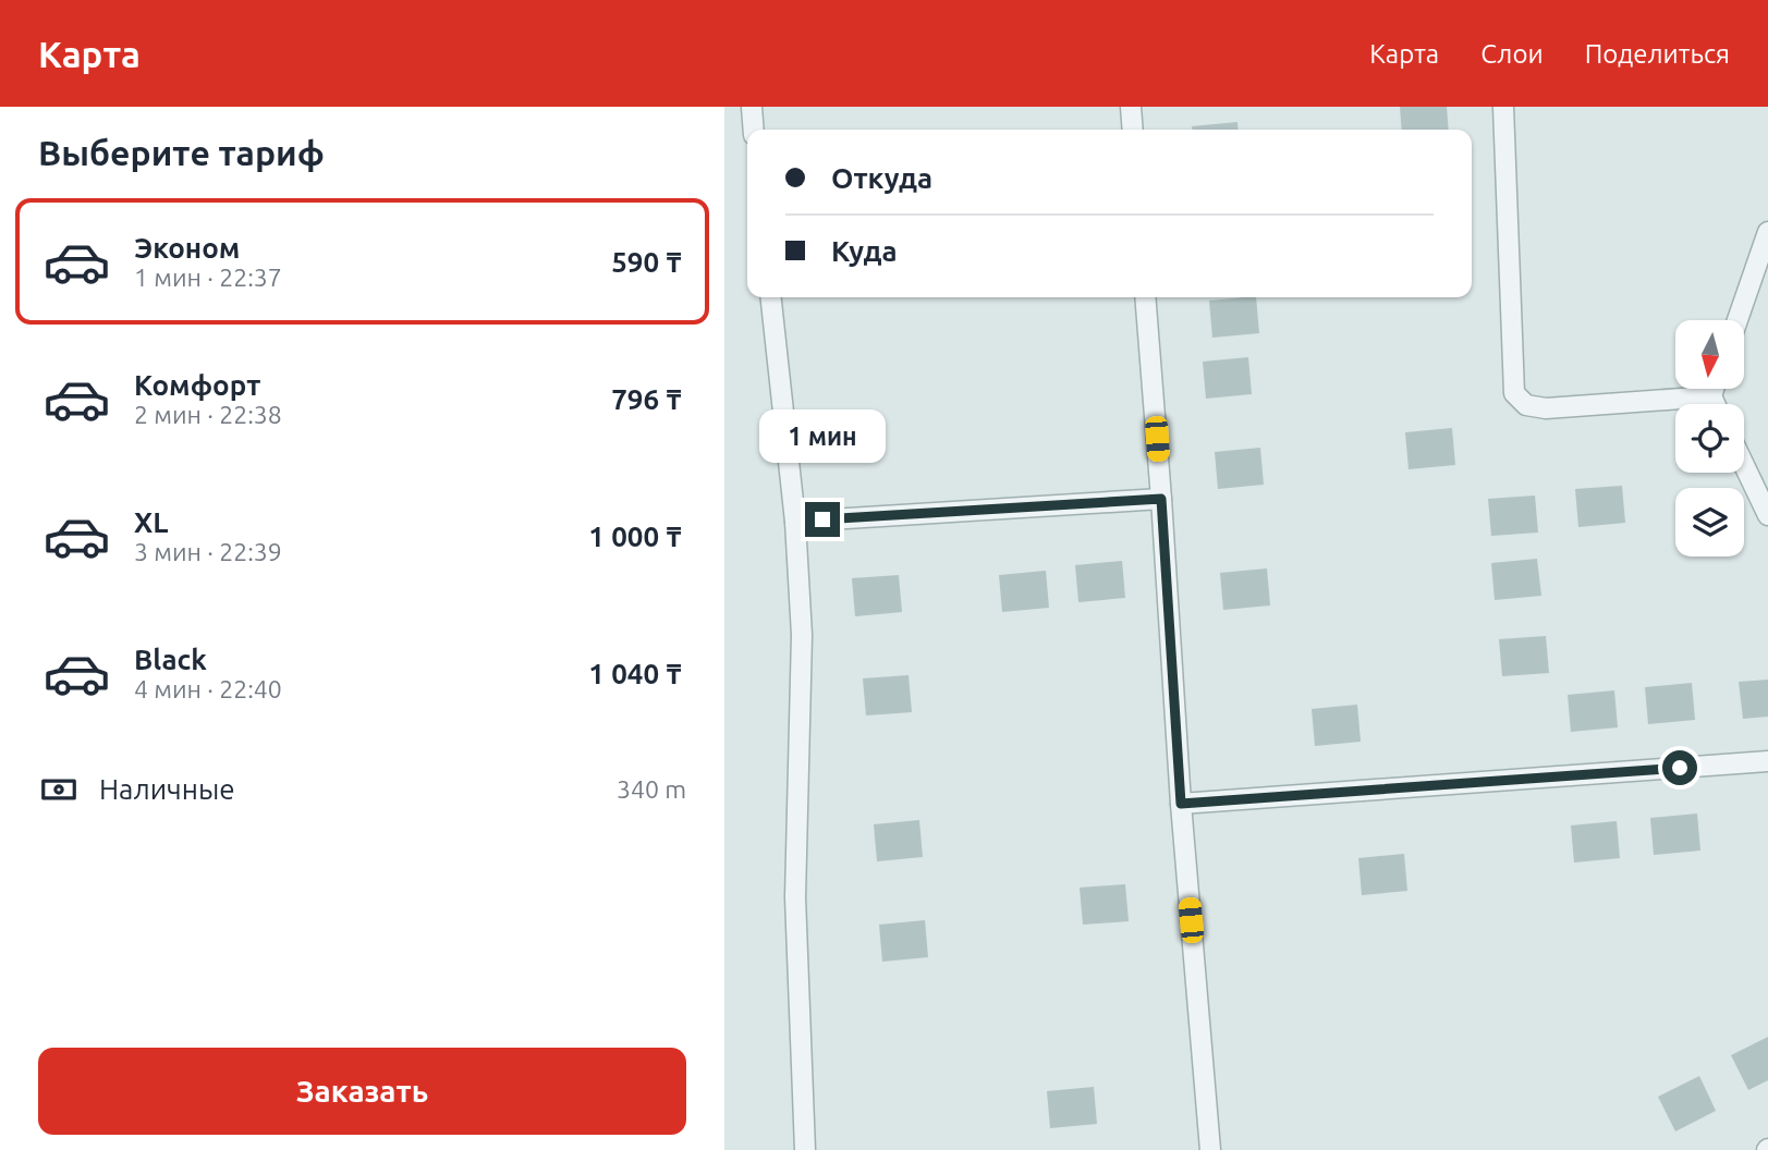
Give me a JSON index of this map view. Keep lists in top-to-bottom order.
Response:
{
  "north": "bottom",
  "page": {
    "header": "Карта",
    "nav": ["Карта", "Слои", "Поделиться"],
    "heading": "Выберите тариф",
    "banner": ["Откуда", "Куда"],
    "list": [
      {
        "name": "Эконом",
        "note": "1 мин · 22:37",
        "value": "590 ₸"
      },
      {
        "name": "Комфорт",
        "note": "2 мин · 22:38",
        "value": "796 ₸"
      },
      {
        "name": "XL",
        "note": "3 мин · 22:39",
        "value": "1 000 ₸"
      },
      {
        "name": "Black",
        "note": "4 мин · 22:40",
        "value": "1 040 ₸"
      }
    ],
    "bubble": "1 мин",
    "pay": ["Наличные", "340 m"],
    "buttons": "Заказать"
  }
}
